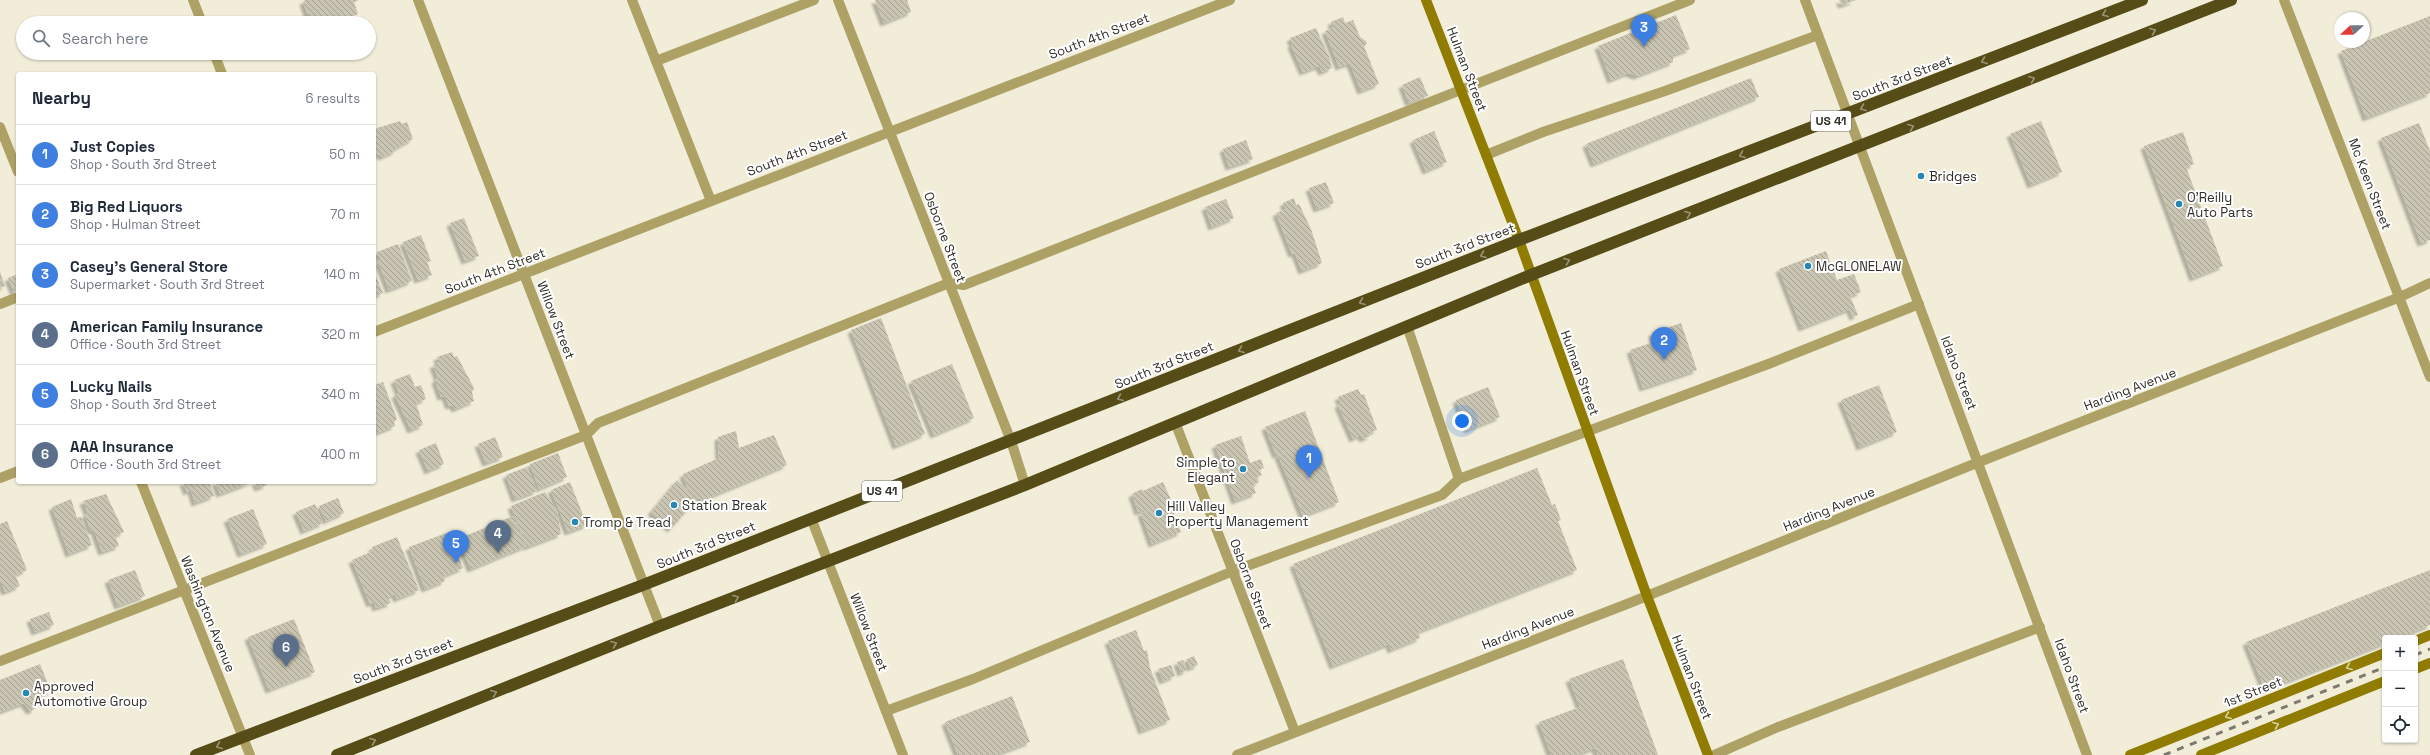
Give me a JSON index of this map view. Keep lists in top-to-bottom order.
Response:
{
  "streets": {
    "highway": ["South 3rd Street", "US 41"],
    "street": [
      "South 4th Street",
      "Hulman Street",
      "Mc Keen Street",
      "Osborne Street",
      "Willow Street",
      "Idaho Street",
      "Harding Avenue",
      "Washington Avenue",
      "1st Street"
    ]
  },
  "crossings": [
    ["South 4th Street", "Osborne Street"],
    ["South 4th Street", "Willow Street"],
    ["Hulman Street", "South 3rd Street"],
    ["Hulman Street", "US 41"],
    ["Hulman Street", "Harding Avenue"],
    ["South 3rd Street", "Osborne Street"],
    ["South 3rd Street", "Willow Street"],
    ["South 3rd Street", "Idaho Street"],
    ["South 3rd Street", "Washington Avenue"],
    ["US 41", "Osborne Street"],
    ["US 41", "Willow Street"],
    ["US 41", "Idaho Street"],
    ["Mc Keen Street", "Harding Avenue"],
    ["Osborne Street", "Harding Avenue"],
    ["Idaho Street", "Harding Avenue"]
  ],
  "places": [
    "Bridges",
    "O'Reilly Auto Parts",
    "McGLONELAW",
    "Simple to Elegant",
    "Station Break",
    "Hill Valley Property Management",
    "Tromp & Tread",
    "Approved Automotive Group"
  ],
  "north": "left",
  "page": {
    "pins": [
      "3",
      "2",
      "1",
      "4",
      "5",
      "6"
    ],
    "search": "Search here",
    "heading": ["Nearby", "6 results"],
    "list": [
      {
        "mark": "1",
        "name": "Just Copies",
        "note": "Shop · South 3rd Street",
        "value": "50 m"
      },
      {
        "mark": "2",
        "name": "Big Red Liquors",
        "note": "Shop · Hulman Street",
        "value": "70 m"
      },
      {
        "mark": "3",
        "name": "Casey's General Store",
        "note": "Supermarket · South 3rd Street",
        "value": "140 m"
      },
      {
        "mark": "4",
        "name": "American Family Insurance",
        "note": "Office · South 3rd Street",
        "value": "320 m"
      },
      {
        "mark": "5",
        "name": "Lucky Nails",
        "note": "Shop · South 3rd Street",
        "value": "340 m"
      },
      {
        "mark": "6",
        "name": "AAA Insurance",
        "note": "Office · South 3rd Street",
        "value": "400 m"
      }
    ],
    "map_buttons": ["+", "−"]
  }
}
